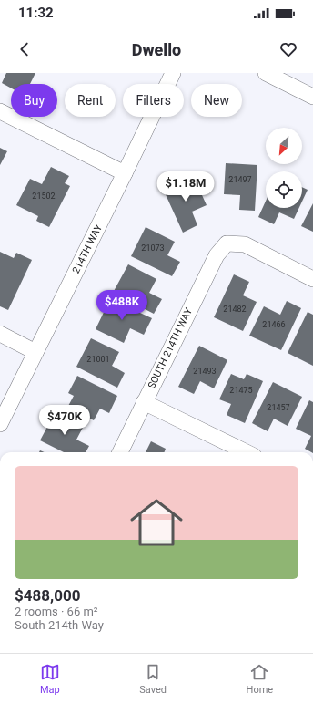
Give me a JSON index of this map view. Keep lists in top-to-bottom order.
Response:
{
  "streets": {
    "street": ["214TH WAY", "SOUTH 214TH WAY"]
  },
  "house_numbers": [
    "21497",
    "21502",
    "21073",
    "21482",
    "21466",
    "21001",
    "21493",
    "21475",
    "21457"
  ],
  "north": "bottom left",
  "page": {
    "status": "11:32",
    "header": "Dwello",
    "chip": [
      "Buy",
      "Rent",
      "Filters",
      "New"
    ],
    "price": ["$1.18M", "$488K", "$470K"],
    "list": [
      {
        "name": "$488,000",
        "note": "2 rooms · 66 m² · South 214th Way"
      }
    ],
    "tabs": ["Map", "Saved", "Home"]
  }
}
